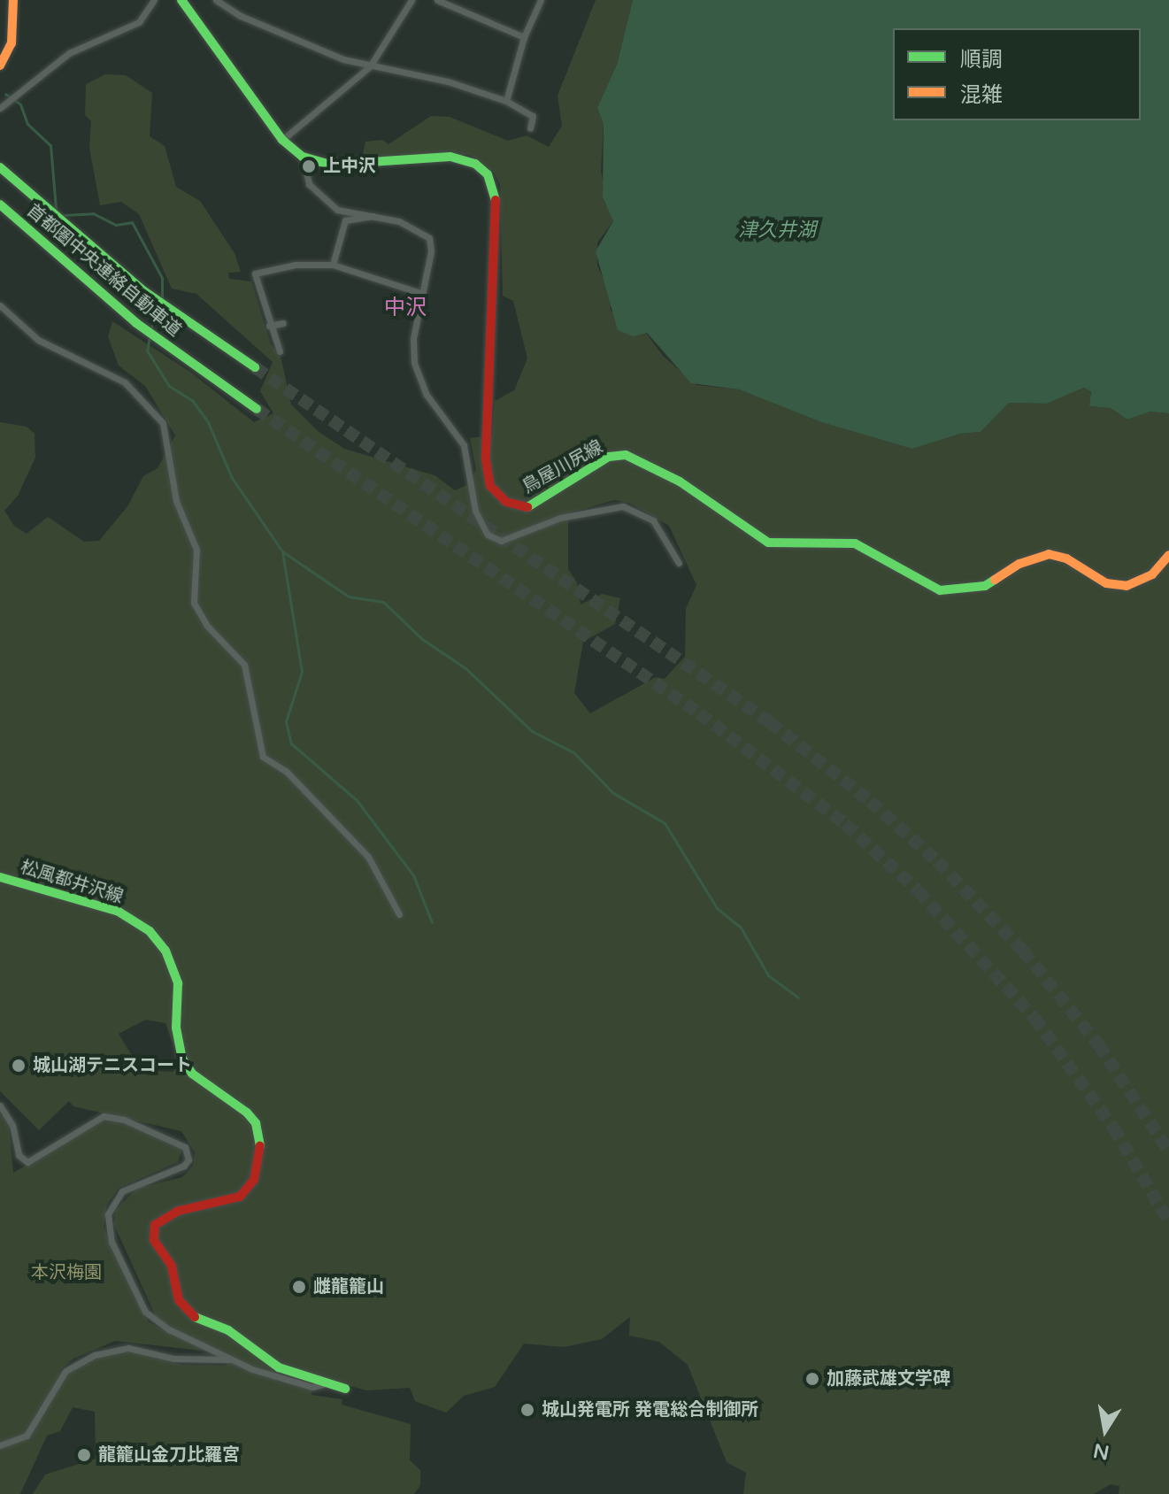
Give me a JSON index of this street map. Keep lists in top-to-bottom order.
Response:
{
  "streets": {
    "main road": ["首都圏中央連絡自動車道", "鳥屋川尻線", "松風都井沢線"]
  },
  "districts": ["中沢"],
  "water": ["津久井湖"],
  "parks": ["本沢梅園"],
  "places": [
    "上中沢",
    "城山湖テニスコート",
    "雌龍籠山",
    "加藤武雄文学碑",
    "城山発電所 発電総合制御所",
    "龍籠山金刀比羅宮"
  ],
  "legend": ["順調", "混雑"],
  "north": "bottom"
}
